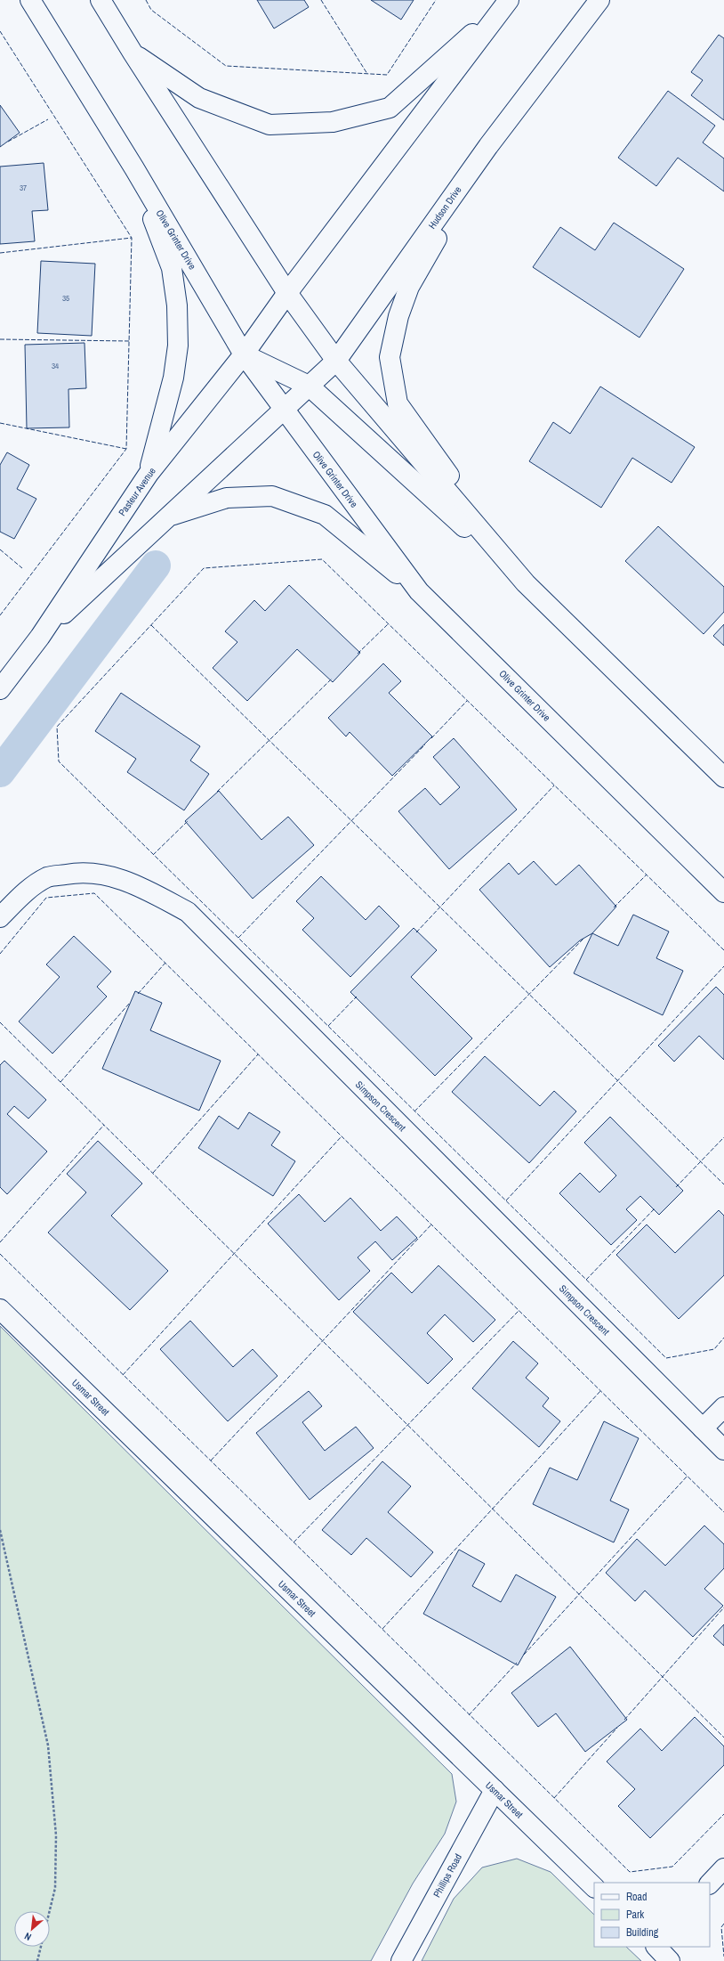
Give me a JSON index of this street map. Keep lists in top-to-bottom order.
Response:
{
  "streets": {
    "street": [
      "Hudson Drive",
      "Olive Grinter Drive",
      "Pasteur Avenue",
      "Simpson Crescent",
      "Usmar Street",
      "Phillips Road"
    ]
  },
  "crossings": [
    ["Hudson Drive", "Olive Grinter Drive"],
    ["Hudson Drive", "Pasteur Avenue"],
    ["Olive Grinter Drive", "Pasteur Avenue"],
    ["Usmar Street", "Phillips Road"]
  ],
  "house_numbers": ["37", "35", "34"],
  "legend": ["Road", "Park", "Building"],
  "north": "bottom left"
}
